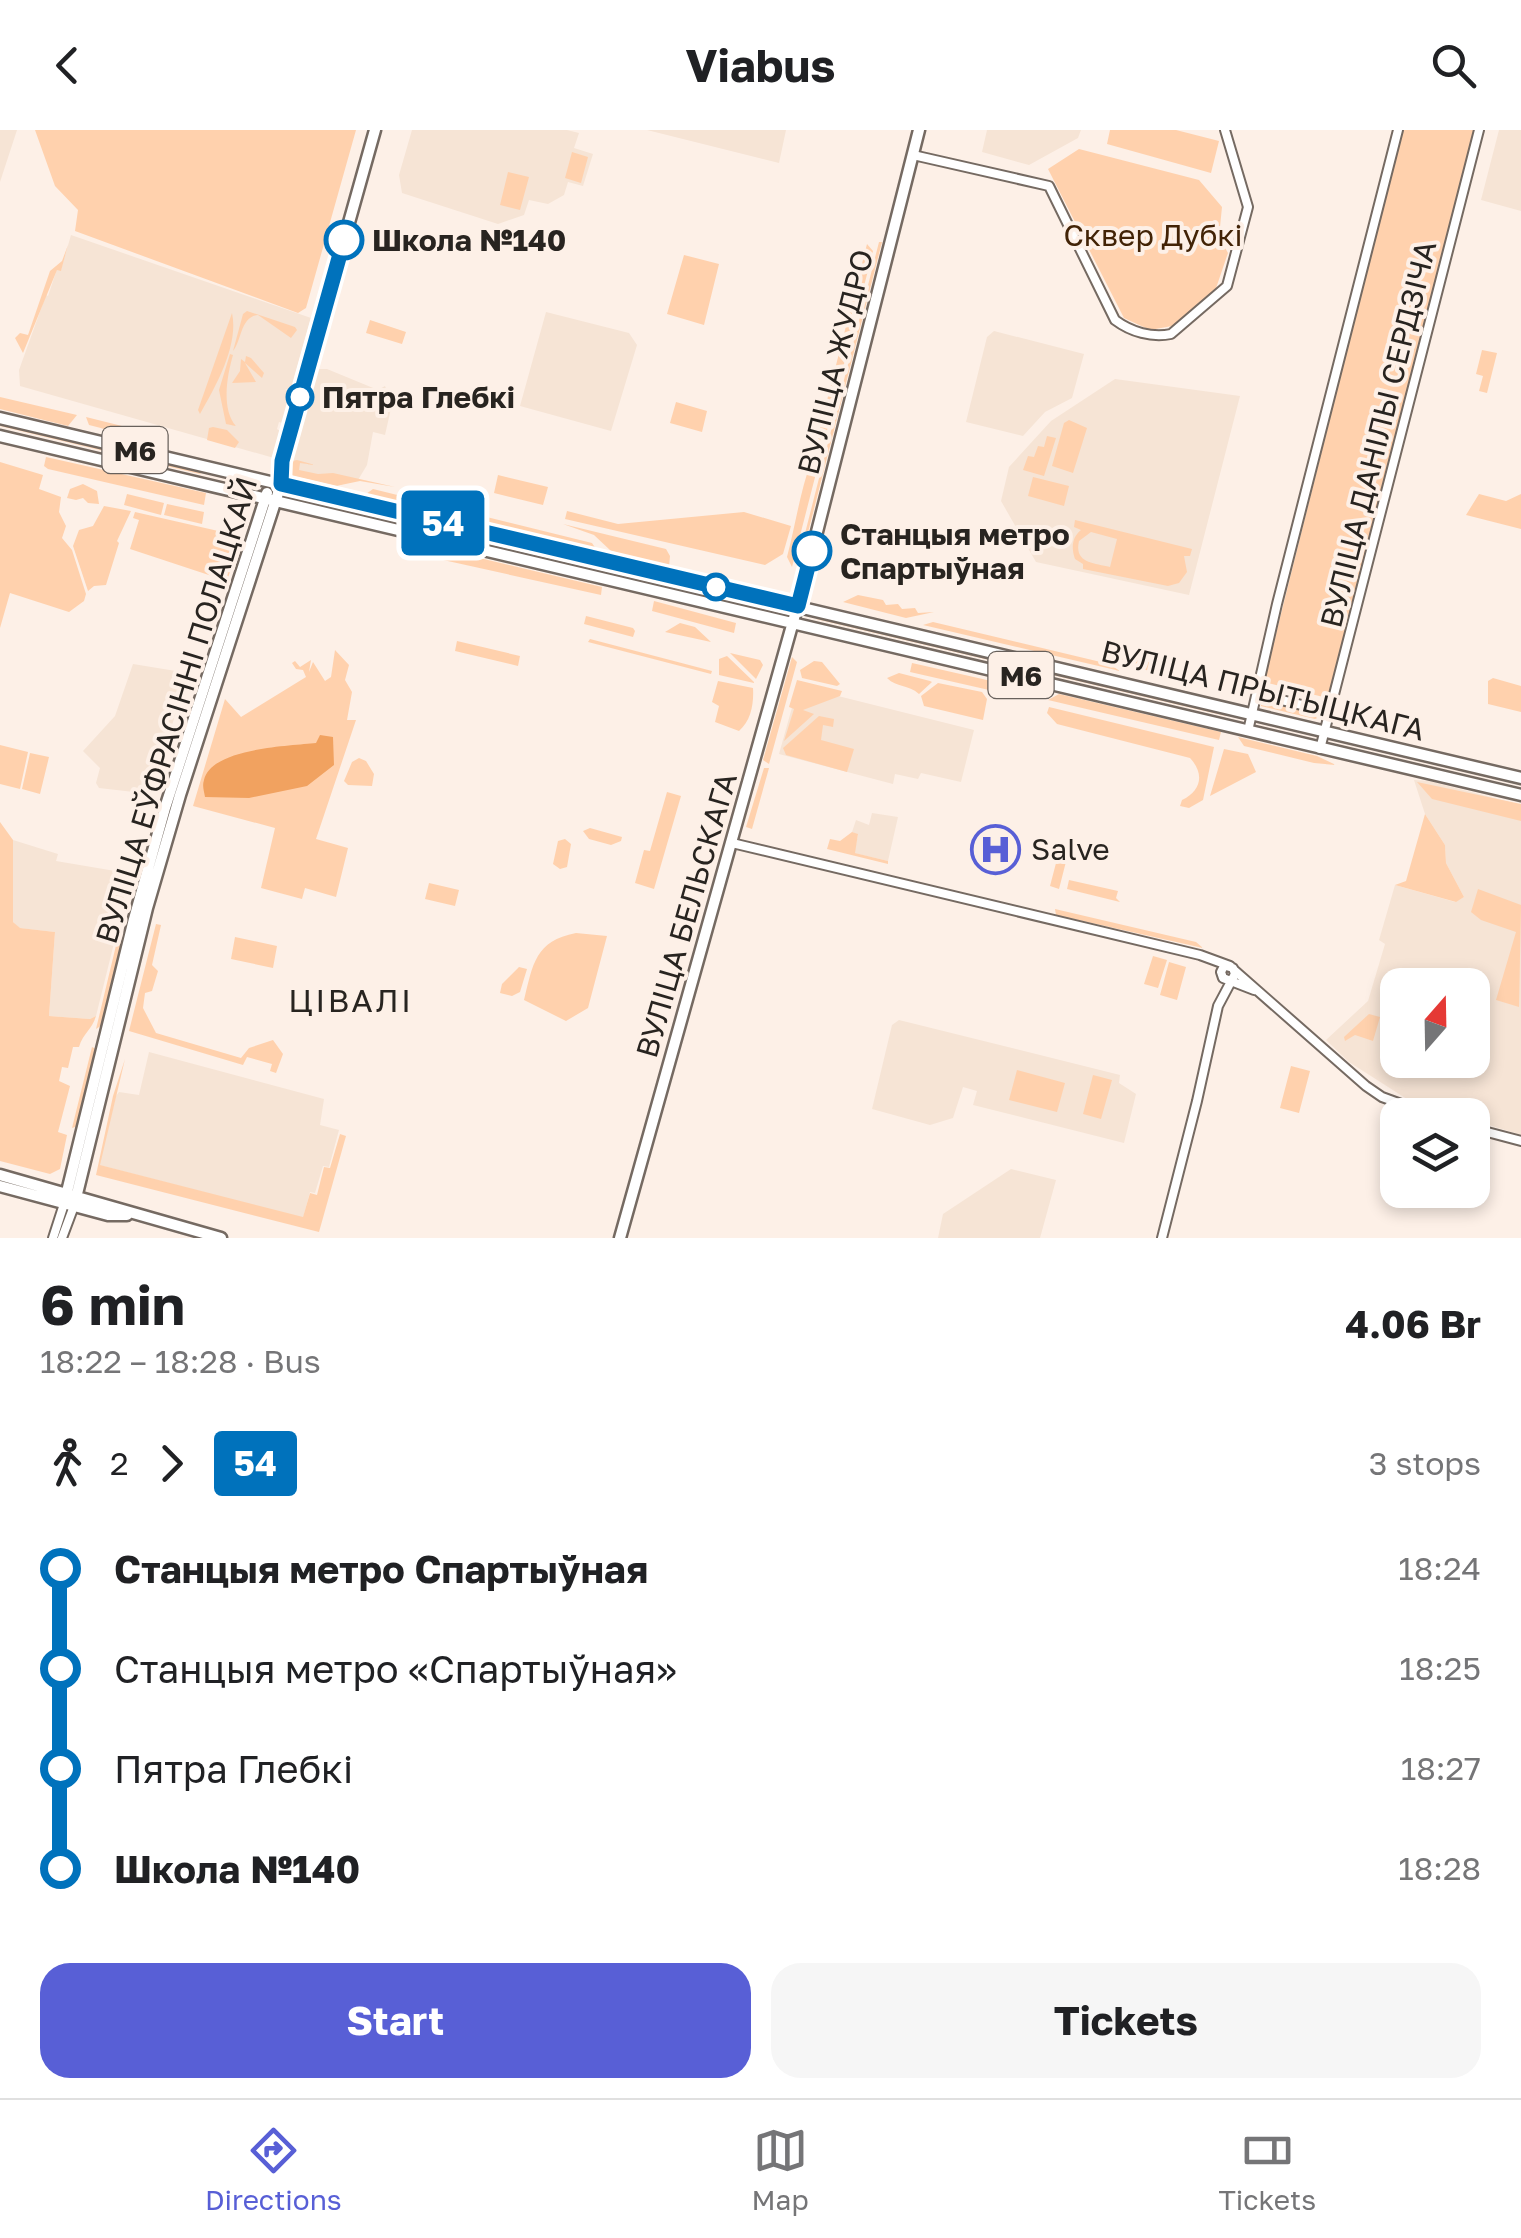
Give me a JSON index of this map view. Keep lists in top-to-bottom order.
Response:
{
  "streets": {
    "main road": [
      "ВУЛІЦА ЖУДРО",
      "М6",
      "ВУЛІЦА ПРЫТЫЦКАГА",
      "ВУЛІЦА ЕЎФРАСІННІ ПОЛАЦКАЙ",
      "ВУЛІЦА БЕЛЬСКАГА"
    ],
    "street": ["ВУЛІЦА ДАНІЛЫ СЕРДЗІЧА"]
  },
  "crossings": [
    ["ВУЛІЦА ЖУДРО", "ВУЛІЦА ПРЫТЫЦКАГА"],
    ["ВУЛІЦА ЖУДРО", "ВУЛІЦА БЕЛЬСКАГА"],
    ["ВУЛІЦА ДАНІЛЫ СЕРДЗІЧА", "ВУЛІЦА ПРЫТЫЦКАГА"],
    ["ВУЛІЦА ПРЫТЫЦКАГА", "ВУЛІЦА ЕЎФРАСІННІ ПОЛАЦКАЙ"],
    ["ВУЛІЦА ПРЫТЫЦКАГА", "ВУЛІЦА БЕЛЬСКАГА"]
  ],
  "districts": ["ЦІВАЛІ"],
  "parks": ["Сквер Дубкі"],
  "places": {
    "other": ["Школа №140", "Пятра Глебкі", "Станцыя метро Спартыўная"],
    "hospital": ["Salve"]
  },
  "lines": ["bus line 54"],
  "north": "top",
  "page": {
    "header": "Viabus",
    "on_map": "54",
    "heading": ["6 min", "18:22 – 18:28 · Bus", "4.06 Br"],
    "legs": ["2", "54", "3 stops"],
    "list": [
      {
        "name": "Станцыя метро Спартыўная",
        "value": "18:24"
      },
      {
        "name": "Станцыя метро «Спартыўная»",
        "value": "18:25"
      },
      {
        "name": "Пятра Глебкі",
        "value": "18:27"
      },
      {
        "name": "Школа №140",
        "value": "18:28"
      }
    ],
    "buttons": ["Start", "Tickets"],
    "tabs": ["Directions", "Map", "Tickets"]
  }
}
